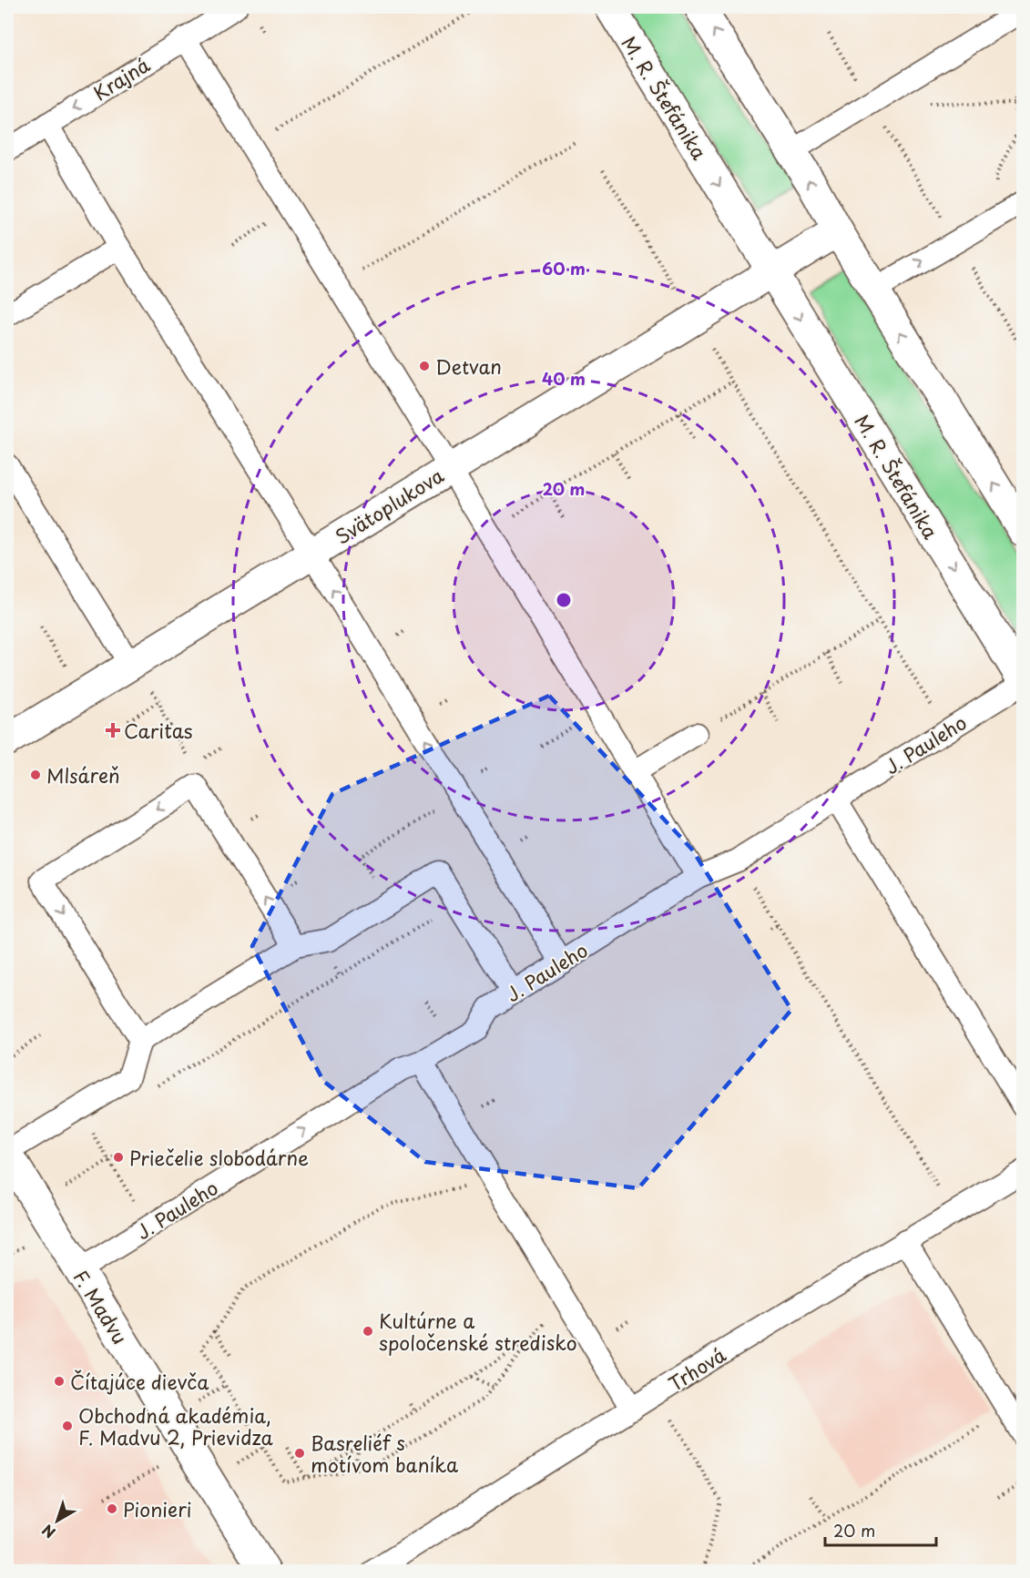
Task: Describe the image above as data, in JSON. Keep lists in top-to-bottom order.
{
  "streets": {
    "street": ["M. R. Štefánika", "Svätoplukova", "F. Madvu"],
    "lane": ["Krajná", "J. Pauleho", "Trhová"]
  },
  "crossings": [
    ["M. R. Štefánika", "Svätoplukova"],
    ["M. R. Štefánika", "J. Pauleho"],
    ["J. Pauleho", "F. Madvu"]
  ],
  "one_way": ["Krajná"],
  "places": {
    "other": [
      "Detvan",
      "Mlsáreň",
      "Priečelie slobodárne",
      "Kultúrne a spoločenské stredisko",
      "Čítajúce dievča",
      "Obchodná akadémia, F. Madvu 2, Prievidza",
      "Basreliéf s motívom baníka",
      "Pionieri"
    ],
    "health": ["Caritas"]
  },
  "scale_bar": "20 m",
  "north": "bottom left",
  "rings": ["60 m", "40 m", "20 m"]
}
